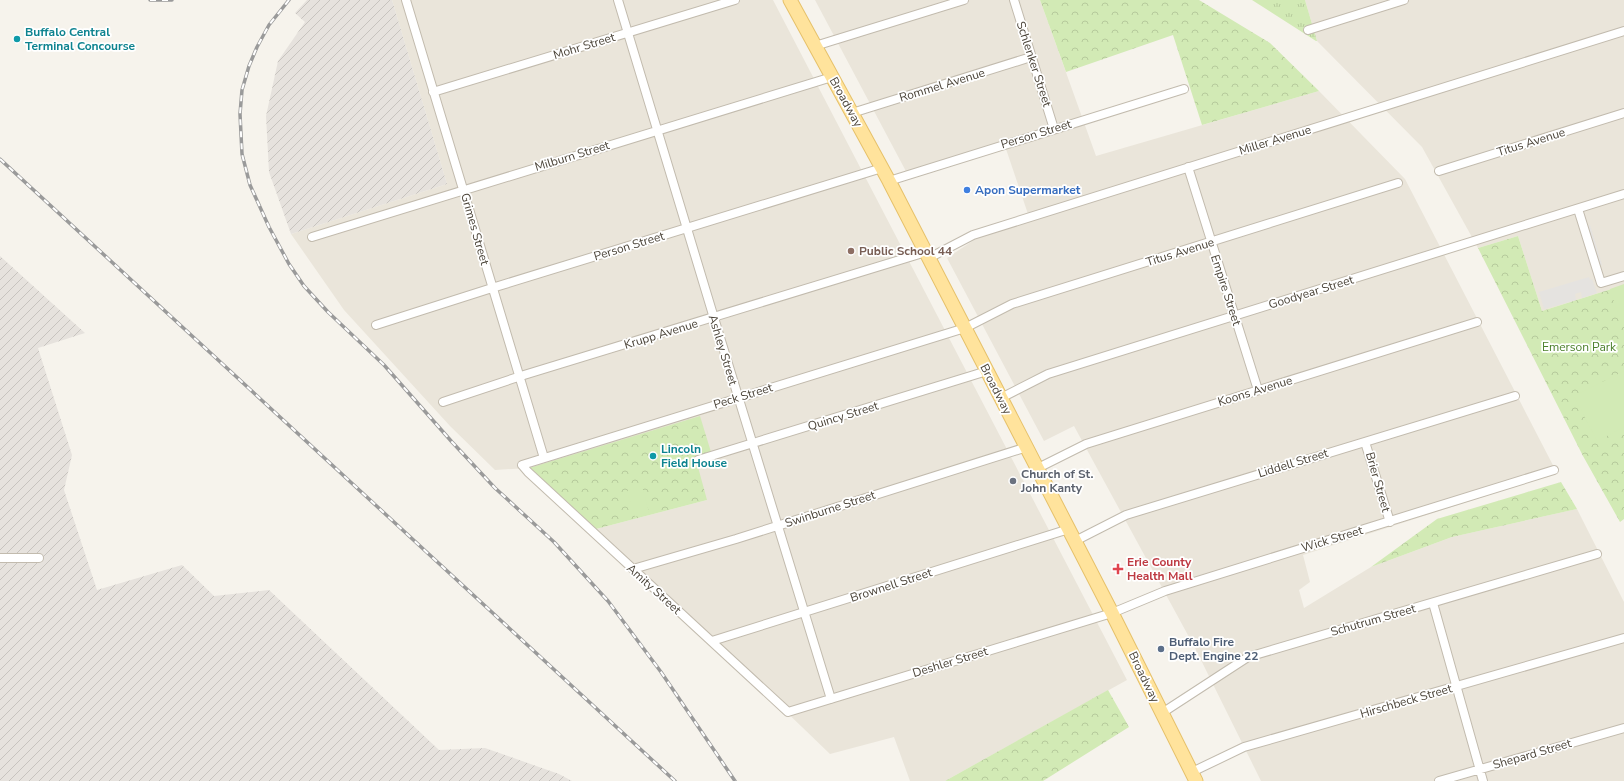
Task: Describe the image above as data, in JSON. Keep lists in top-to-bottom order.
{
  "streets": {
    "main road": ["Broadway"],
    "street": [
      "Mohr Street",
      "Schlenker Street",
      "Rommel Avenue",
      "Person Street",
      "Miller Avenue",
      "Titus Avenue",
      "Milburn Street",
      "Grimes Street",
      "Empire Street",
      "Goodyear Street",
      "Krupp Avenue",
      "Ashley Street",
      "Koons Avenue",
      "Peck Street",
      "Quincy Street",
      "Liddell Street",
      "Brier Street",
      "Swinburne Street",
      "Wick Street",
      "Brownell Street",
      "Amity Street",
      "Schutrum Street",
      "Deshler Street",
      "Hirschbeck Street",
      "Shepard Street"
    ]
  },
  "crossings": [
    ["Mohr Street", "Grimes Street"],
    ["Mohr Street", "Ashley Street"],
    ["Schlenker Street", "Rommel Avenue"],
    ["Schlenker Street", "Person Street"],
    ["Rommel Avenue", "Broadway"],
    ["Broadway", "Person Street"],
    ["Broadway", "Miller Avenue"],
    ["Broadway", "Titus Avenue"],
    ["Broadway", "Milburn Street"],
    ["Broadway", "Goodyear Street"],
    ["Broadway", "Krupp Avenue"],
    ["Broadway", "Koons Avenue"],
    ["Broadway", "Peck Street"],
    ["Broadway", "Quincy Street"],
    ["Broadway", "Liddell Street"],
    ["Broadway", "Swinburne Street"],
    ["Broadway", "Wick Street"],
    ["Broadway", "Brownell Street"],
    ["Broadway", "Schutrum Street"],
    ["Broadway", "Deshler Street"],
    ["Broadway", "Hirschbeck Street"],
    ["Person Street", "Grimes Street"],
    ["Person Street", "Ashley Street"],
    ["Miller Avenue", "Empire Street"],
    ["Miller Avenue", "Krupp Avenue"],
    ["Titus Avenue", "Empire Street"],
    ["Titus Avenue", "Peck Street"],
    ["Milburn Street", "Grimes Street"],
    ["Milburn Street", "Ashley Street"],
    ["Grimes Street", "Krupp Avenue"],
    ["Grimes Street", "Peck Street"],
    ["Empire Street", "Goodyear Street"],
    ["Empire Street", "Koons Avenue"],
    ["Krupp Avenue", "Ashley Street"],
    ["Ashley Street", "Peck Street"],
    ["Ashley Street", "Quincy Street"],
    ["Ashley Street", "Swinburne Street"],
    ["Ashley Street", "Brownell Street"],
    ["Ashley Street", "Deshler Street"],
    ["Peck Street", "Amity Street"],
    ["Liddell Street", "Brier Street"],
    ["Brier Street", "Wick Street"],
    ["Swinburne Street", "Amity Street"],
    ["Wick Street", "Deshler Street"],
    ["Brownell Street", "Amity Street"],
    ["Amity Street", "Deshler Street"]
  ],
  "parks": ["Emerson Park"],
  "places": {
    "other": [
      "Buffalo Central Terminal Concourse",
      "Apon Supermarket",
      "Public School 44",
      "Lincoln Field House",
      "Church of St. John Kanty",
      "Buffalo Fire Dept. Engine 22"
    ],
    "health": ["Erie County Health Mall"]
  }
}
